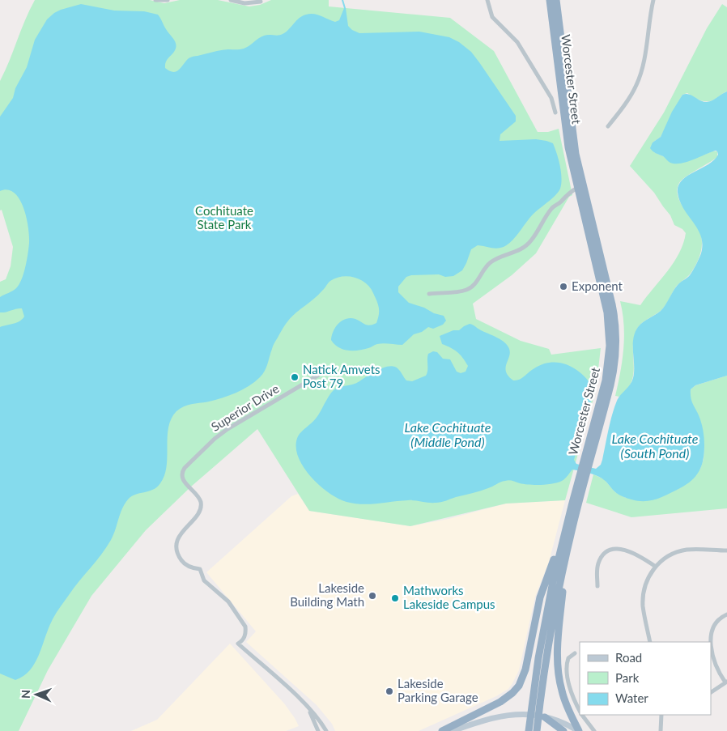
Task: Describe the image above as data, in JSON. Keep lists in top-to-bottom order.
{
  "streets": {
    "highway": ["Worcester Street"],
    "street": ["Superior Drive"]
  },
  "water": ["Lake Cochituate (Middle Pond)", "Lake Cochituate (South Pond)"],
  "parks": ["Cochituate State Park"],
  "places": [
    "Exponent",
    "Natick Amvets Post 79",
    "Lakeside Building Math",
    "Mathworks Lakeside Campus",
    "Lakeside Parking Garage"
  ],
  "legend": ["Road", "Park", "Water"],
  "north": "left"
}
